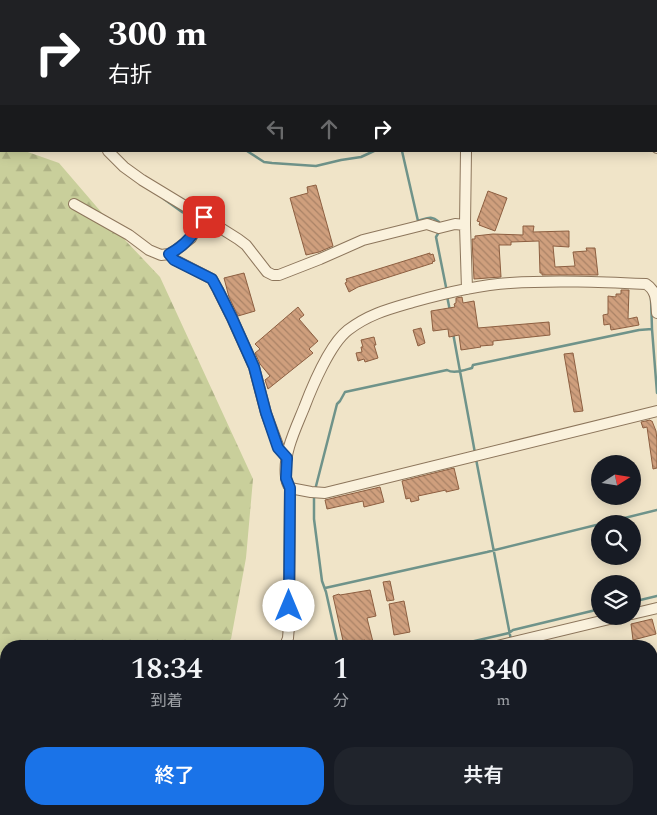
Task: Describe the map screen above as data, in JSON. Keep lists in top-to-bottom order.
{
  "north": "right",
  "page": {
    "turn": ["300 m", "右折"],
    "eta": [
      "18:34",
      "到着",
      "1",
      "分",
      "340",
      "m"
    ],
    "buttons": ["終了", "共有"]
  }
}
